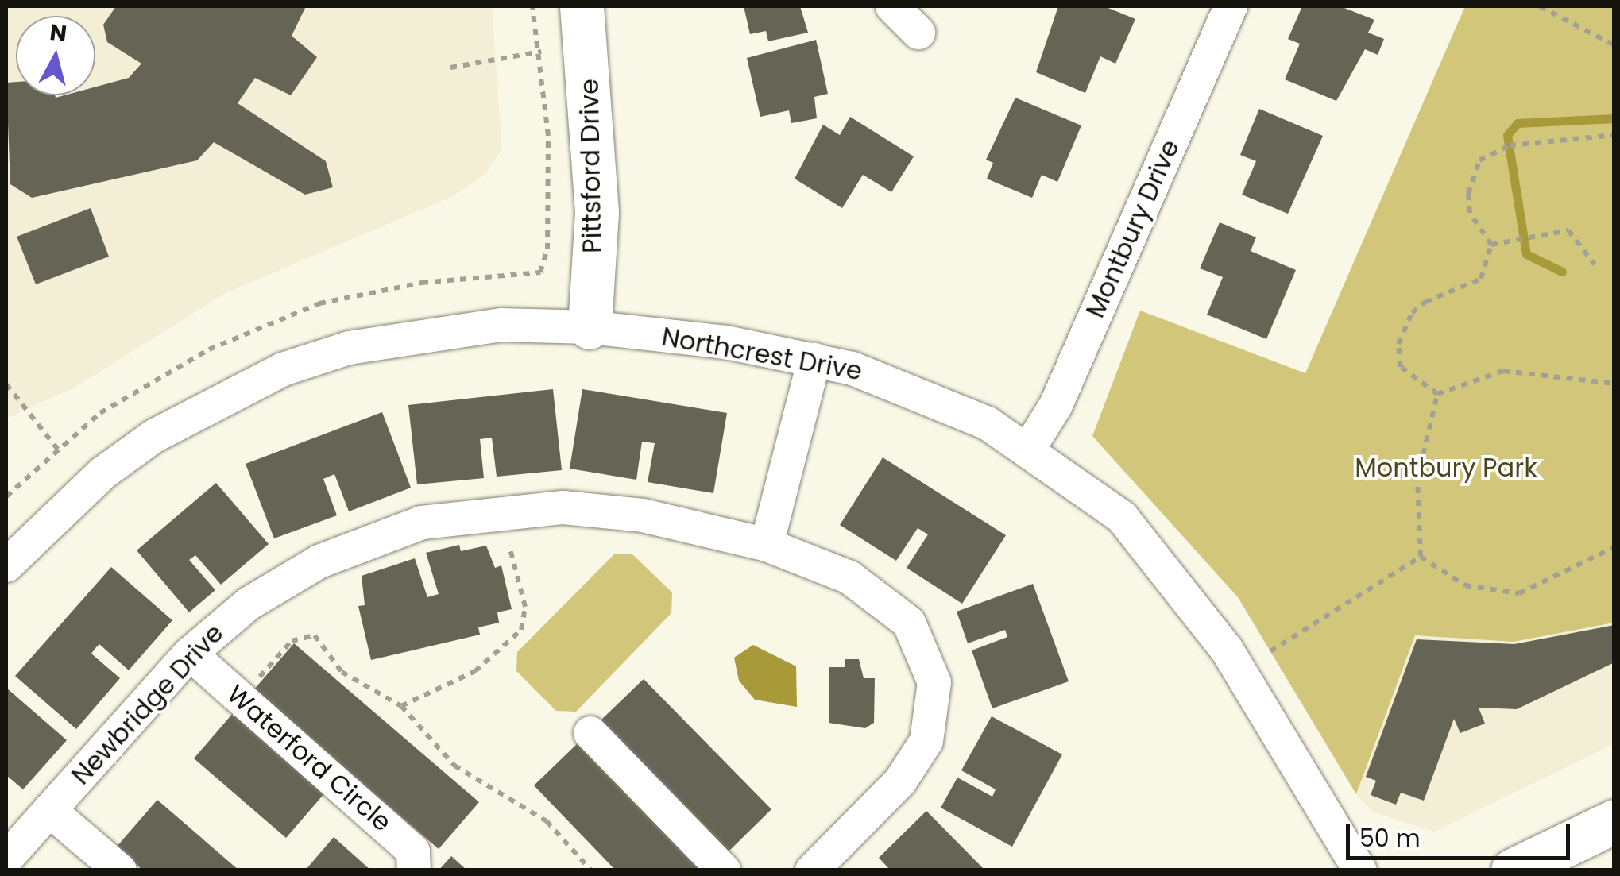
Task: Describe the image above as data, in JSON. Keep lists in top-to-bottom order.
{
  "streets": {
    "street": [
      "Pittsford Drive",
      "Montbury Drive",
      "Northcrest Drive",
      "Newbridge Drive",
      "Waterford Circle"
    ]
  },
  "crossings": [
    ["Pittsford Drive", "Northcrest Drive"],
    ["Montbury Drive", "Northcrest Drive"],
    ["Newbridge Drive", "Waterford Circle"]
  ],
  "parks": ["Montbury Park"],
  "scale_bar": "50 m",
  "north": "top"
}
